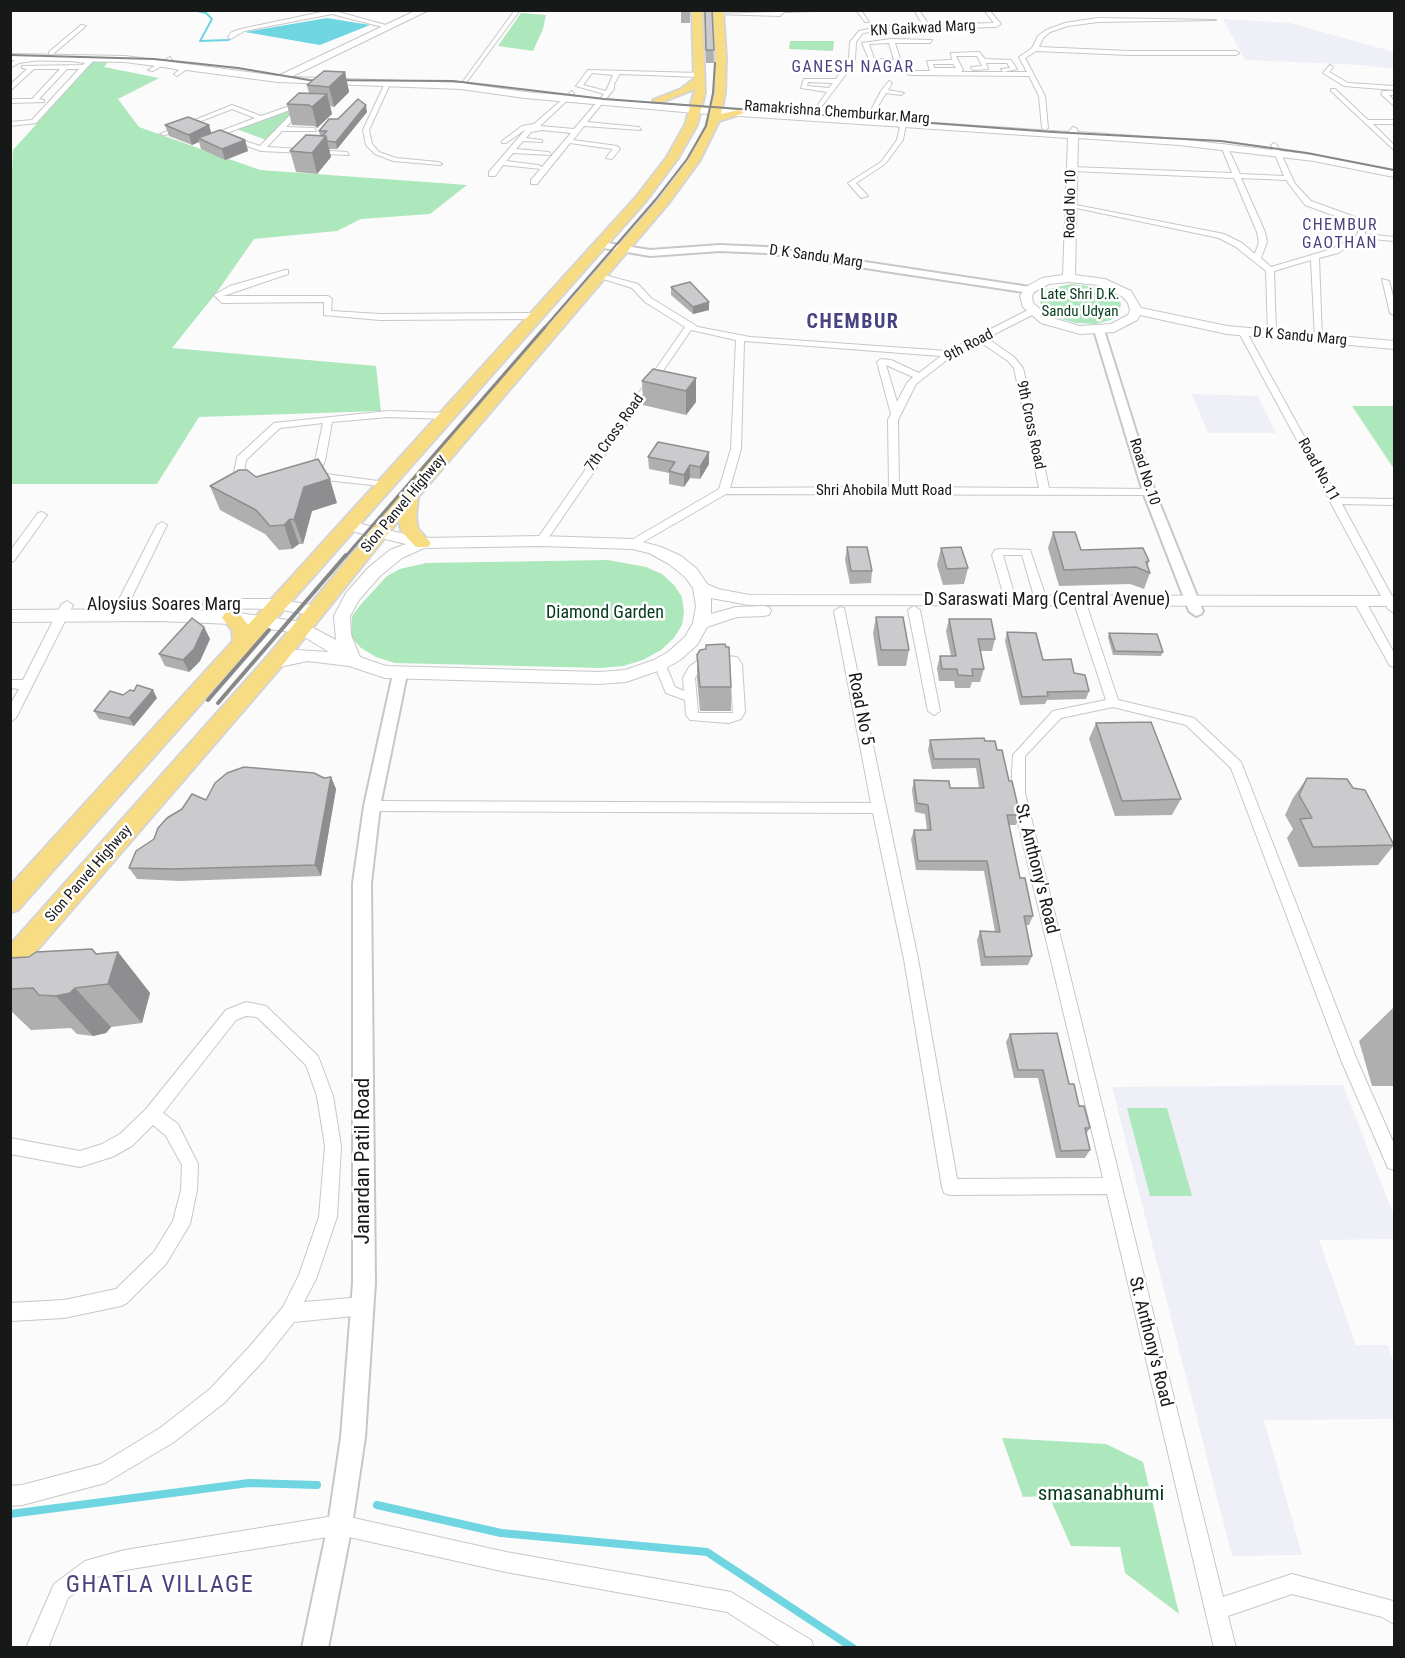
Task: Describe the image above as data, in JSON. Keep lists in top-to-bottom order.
{
  "streets": {
    "highway": ["Sion Panvel Highway"],
    "main road": [
      "Ramakrishna Chemburkar Marg",
      "Road No 10",
      "D K Sandu Marg",
      "D Saraswati Marg (Central Avenue)",
      "Aloysius Soares Marg"
    ],
    "street": [
      "KN Gaikwad Marg",
      "9th Road",
      "9th Cross Road",
      "7th Cross Road",
      "Road No.11",
      "Road No.10",
      "Shri Ahobila Mutt Road",
      "Road No 5",
      "St. Anthony's Road",
      "Janardan Patil Road"
    ]
  },
  "crossings": [
    ["KN Gaikwad Marg", "Ramakrishna Chemburkar Marg"],
    ["Ramakrishna Chemburkar Marg", "Road No 10"],
    ["Ramakrishna Chemburkar Marg", "Sion Panvel Highway"],
    ["D K Sandu Marg", "Road No.11"],
    ["D K Sandu Marg", "Sion Panvel Highway"],
    ["9th Road", "9th Cross Road"],
    ["9th Road", "Shri Ahobila Mutt Road"],
    ["9th Cross Road", "Shri Ahobila Mutt Road"],
    ["Road No.11", "D Saraswati Marg (Central Avenue)"],
    ["Road No.10", "Shri Ahobila Mutt Road"],
    ["Road No.10", "D Saraswati Marg (Central Avenue)"],
    ["Sion Panvel Highway", "Aloysius Soares Marg"],
    ["D Saraswati Marg (Central Avenue)", "Road No 5"],
    ["Road No 5", "St. Anthony's Road"]
  ],
  "districts": [
    "GANESH NAGAR",
    "CHEMBUR GAOTHAN",
    "CHEMBUR",
    "GHATLA VILLAGE"
  ],
  "parks": ["Late Shri D.K. Sandu Udyan", "Diamond Garden", "smasanabhumi"]
}
